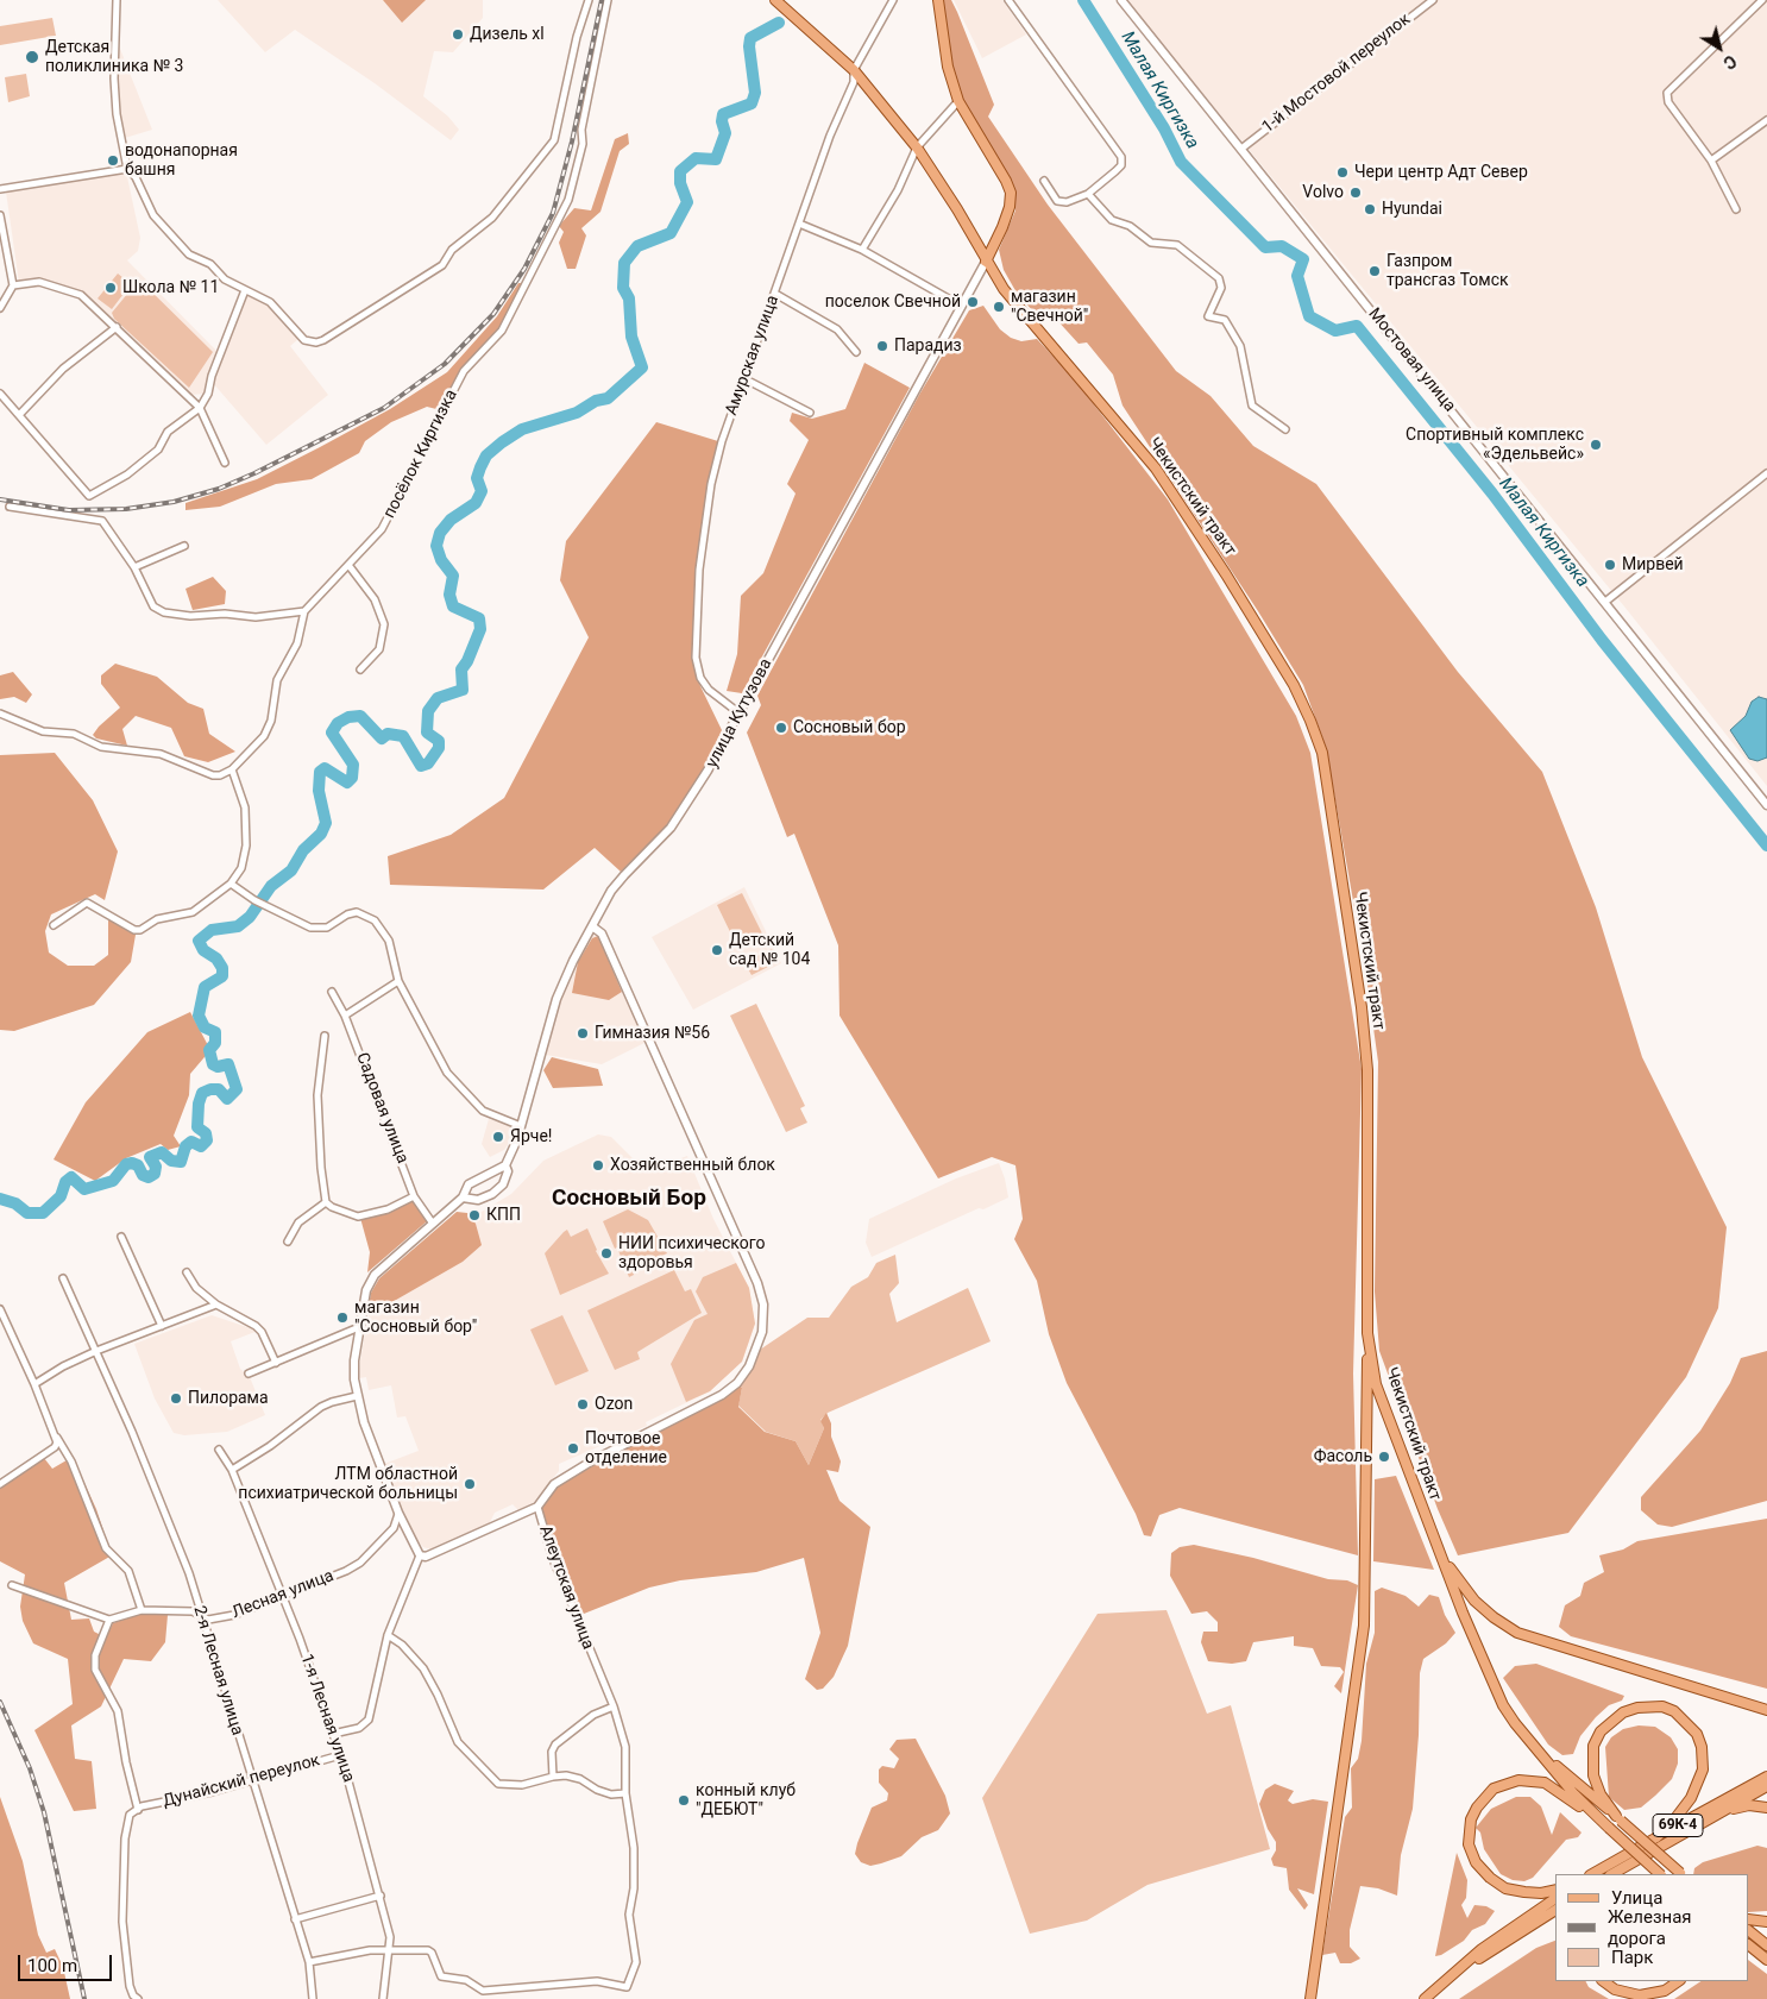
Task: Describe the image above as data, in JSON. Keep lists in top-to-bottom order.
{
  "streets": {
    "main road": ["Чекистский тракт", "69К-4"],
    "street": [
      "1-й Мостовой переулок",
      "Амурская улица",
      "Мостовая улица",
      "посёлок Киргизка",
      "улица Кутузова",
      "Садовая улица",
      "Алеутская улица",
      "Лесная улица",
      "2-я Лесная улица",
      "1-я Лесная улица",
      "Дунайский переулок"
    ]
  },
  "crossings": [
    ["1-й Мостовой переулок", "Мостовая улица"],
    ["Амурская улица", "Чекистский тракт"],
    ["Амурская улица", "улица Кутузова"],
    ["Чекистский тракт", "улица Кутузова"],
    ["Алеутская улица", "1-я Лесная улица"],
    ["Алеутская улица", "Дунайский переулок"],
    ["Лесная улица", "2-я Лесная улица"],
    ["Лесная улица", "1-я Лесная улица"],
    ["2-я Лесная улица", "Дунайский переулок"],
    ["1-я Лесная улица", "Дунайский переулок"]
  ],
  "districts": ["Сосновый Бор"],
  "water": ["Малая Киргизка"],
  "places": [
    "Дизель xl",
    "Детская поликлиника № 3",
    "водонапорная башня",
    "Чери центр Адт Север",
    "Volvo",
    "Hyundai",
    "Газпром трансгаз Томск",
    "Школа № 11",
    "поселок Свечной",
    "магазин \"Свечной\"",
    "Парадиз",
    "Спортивный комплекс «Эдельвейс»",
    "Мирвей",
    "Сосновый бор",
    "Детский сад № 104",
    "Гимназия №56",
    "Ярче!",
    "Хозяйственный блок",
    "КПП",
    "НИИ психического здоровья",
    "магазин \"Сосновый бор\"",
    "Пилорама",
    "Ozon",
    "Почтовое отделение",
    "Фасоль",
    "ЛТМ областной психиатрической больницы",
    "конный клуб \"ДЕБЮТ\""
  ],
  "legend": ["Улица", "Железная дорога", "Парк"],
  "scale_bar": "100 m",
  "north": "bottom right"
}
